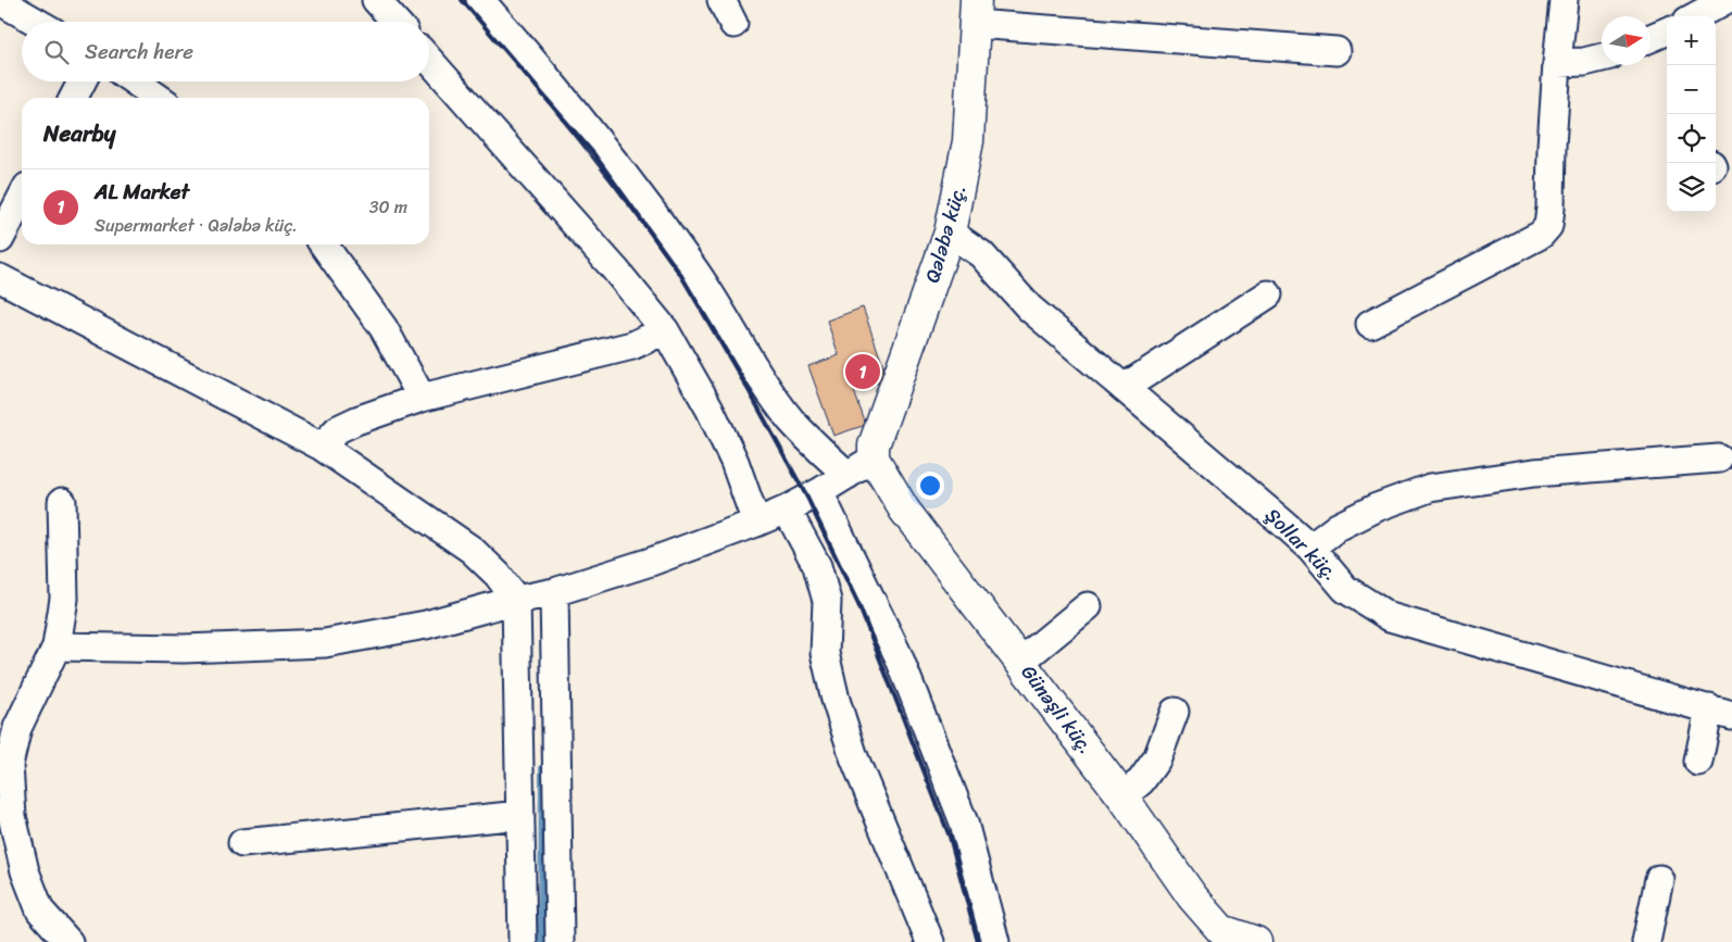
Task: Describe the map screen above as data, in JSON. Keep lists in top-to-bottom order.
{
  "streets": {
    "street": ["Qələbə küç.", "Şollar küç.", "Günəşli küç."]
  },
  "crossings": [
    ["Qələbə küç.", "Şollar küç."],
    ["Qələbə küç.", "Günəşli küç."]
  ],
  "north": "right",
  "page": {
    "map_buttons": ["+", "−"],
    "search": "Search here",
    "heading": "Nearby",
    "list": [
      {
        "mark": "1",
        "name": "AL Market",
        "note": "Supermarket · Qələbə küç.",
        "value": "30 m"
      }
    ],
    "pins": "1"
  }
}
